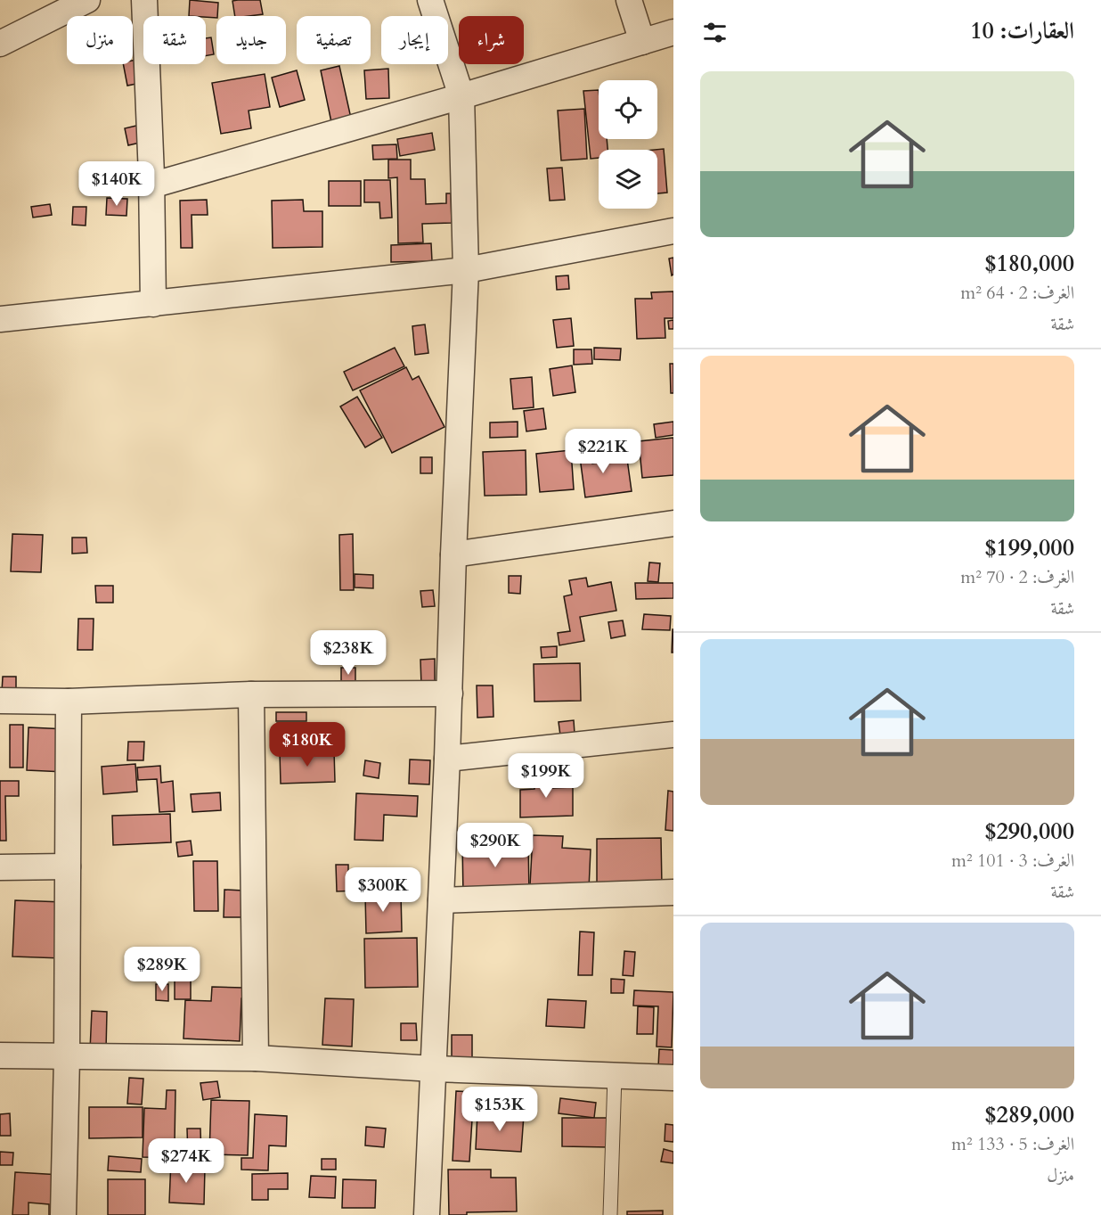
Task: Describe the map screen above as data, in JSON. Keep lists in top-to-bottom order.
{
  "page": {
    "heading": "العقارات: 10",
    "chip": [
      "شراء",
      "إيجار",
      "تصفية",
      "جديد",
      "شقة",
      "منزل"
    ],
    "list": [
      {
        "name": "$180,000",
        "note": "الغرف: 2 · 64 m² · شقة"
      },
      {
        "name": "$199,000",
        "note": "الغرف: 2 · 70 m² · شقة"
      },
      {
        "name": "$290,000",
        "note": "الغرف: 3 · 101 m² · شقة"
      },
      {
        "name": "$289,000",
        "note": "الغرف: 5 · 133 m² · منزل"
      }
    ],
    "price": [
      "$140K",
      "$221K",
      "$238K",
      "$180K",
      "$199K",
      "$290K",
      "$300K",
      "$289K",
      "$153K",
      "$274K"
    ]
  }
}
